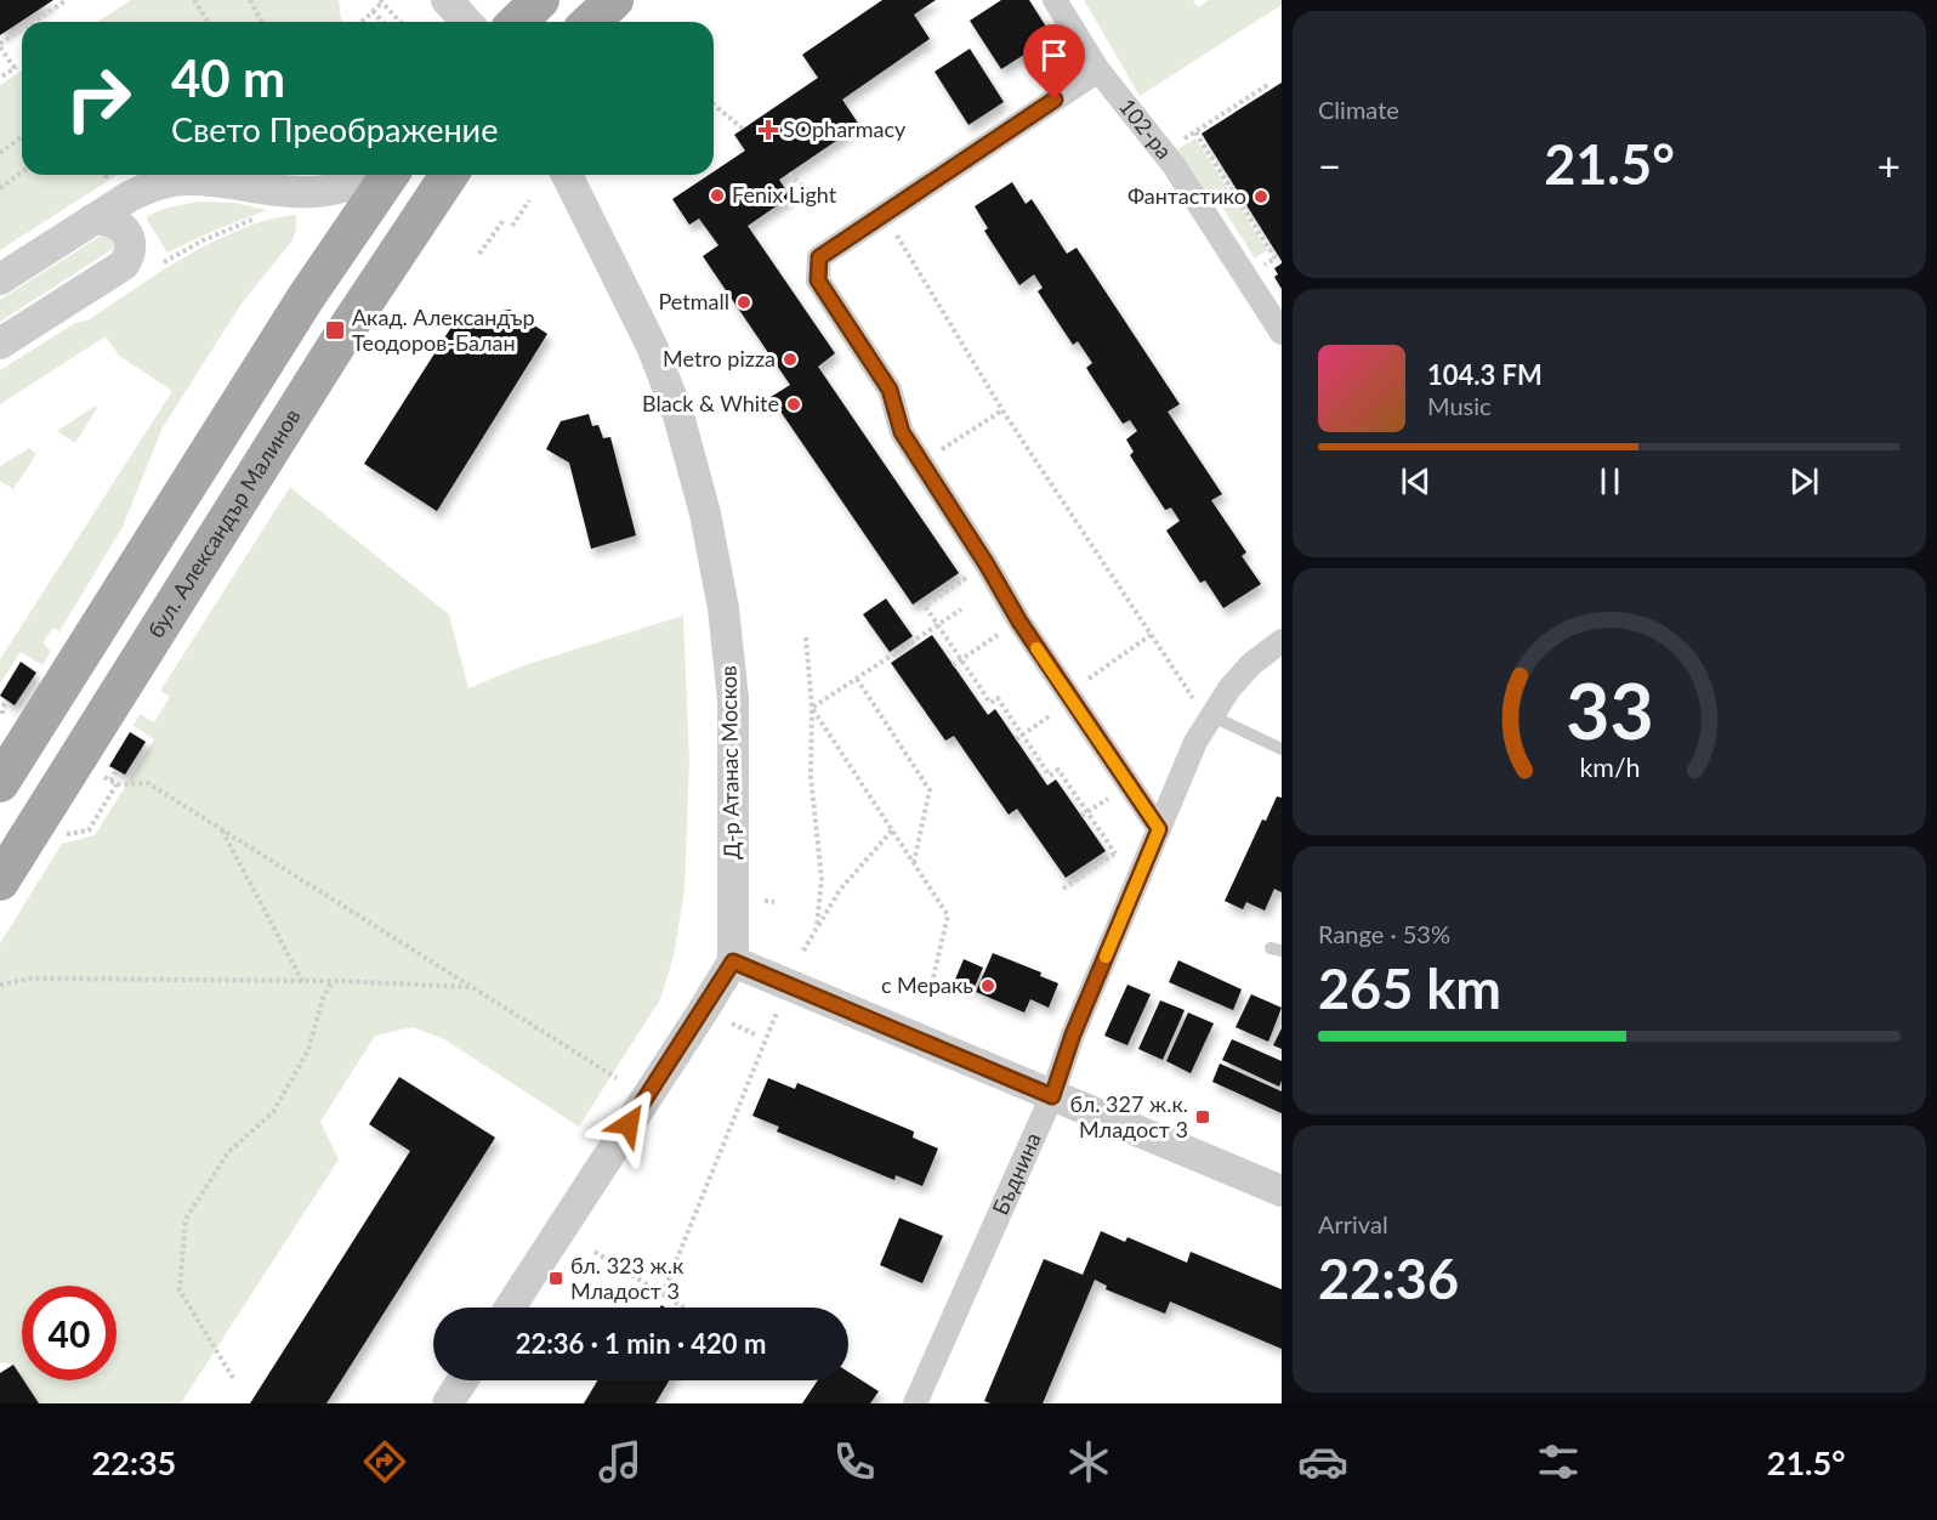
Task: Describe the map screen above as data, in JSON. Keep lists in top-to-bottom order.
{
  "streets": {
    "main road": ["бул. Александър Малинов"],
    "street": ["102-ра", "Д-р Атанас Москов", "Бъднина"]
  },
  "places": {
    "health": ["SOpharmacy"],
    "other": [
      "Fenix Light",
      "Фантастико",
      "Petmall",
      "Metro pizza",
      "Black & White",
      "с Меракь"
    ],
    "transit": ["Акад. Александър Теодоров-Балан", "бл. 327 ж.к. Младост 3", "бл. 323 ж.к Младост 3"]
  },
  "page": {
    "tile": [
      "Climate",
      ["Range · 53%", "265 km"],
      ["Arrival", "22:36"]
    ],
    "turn": ["40 m", "Свето Преображение"],
    "heat": ["−", "21.5°", "+"],
    "song": ["104.3 FM", "Music"],
    "limit": "40",
    "trip": "22:36 · 1 min · 420 m",
    "tabs": ["22:35", "21.5°"],
    "gauge": ["33", "km/h"]
  }
}
